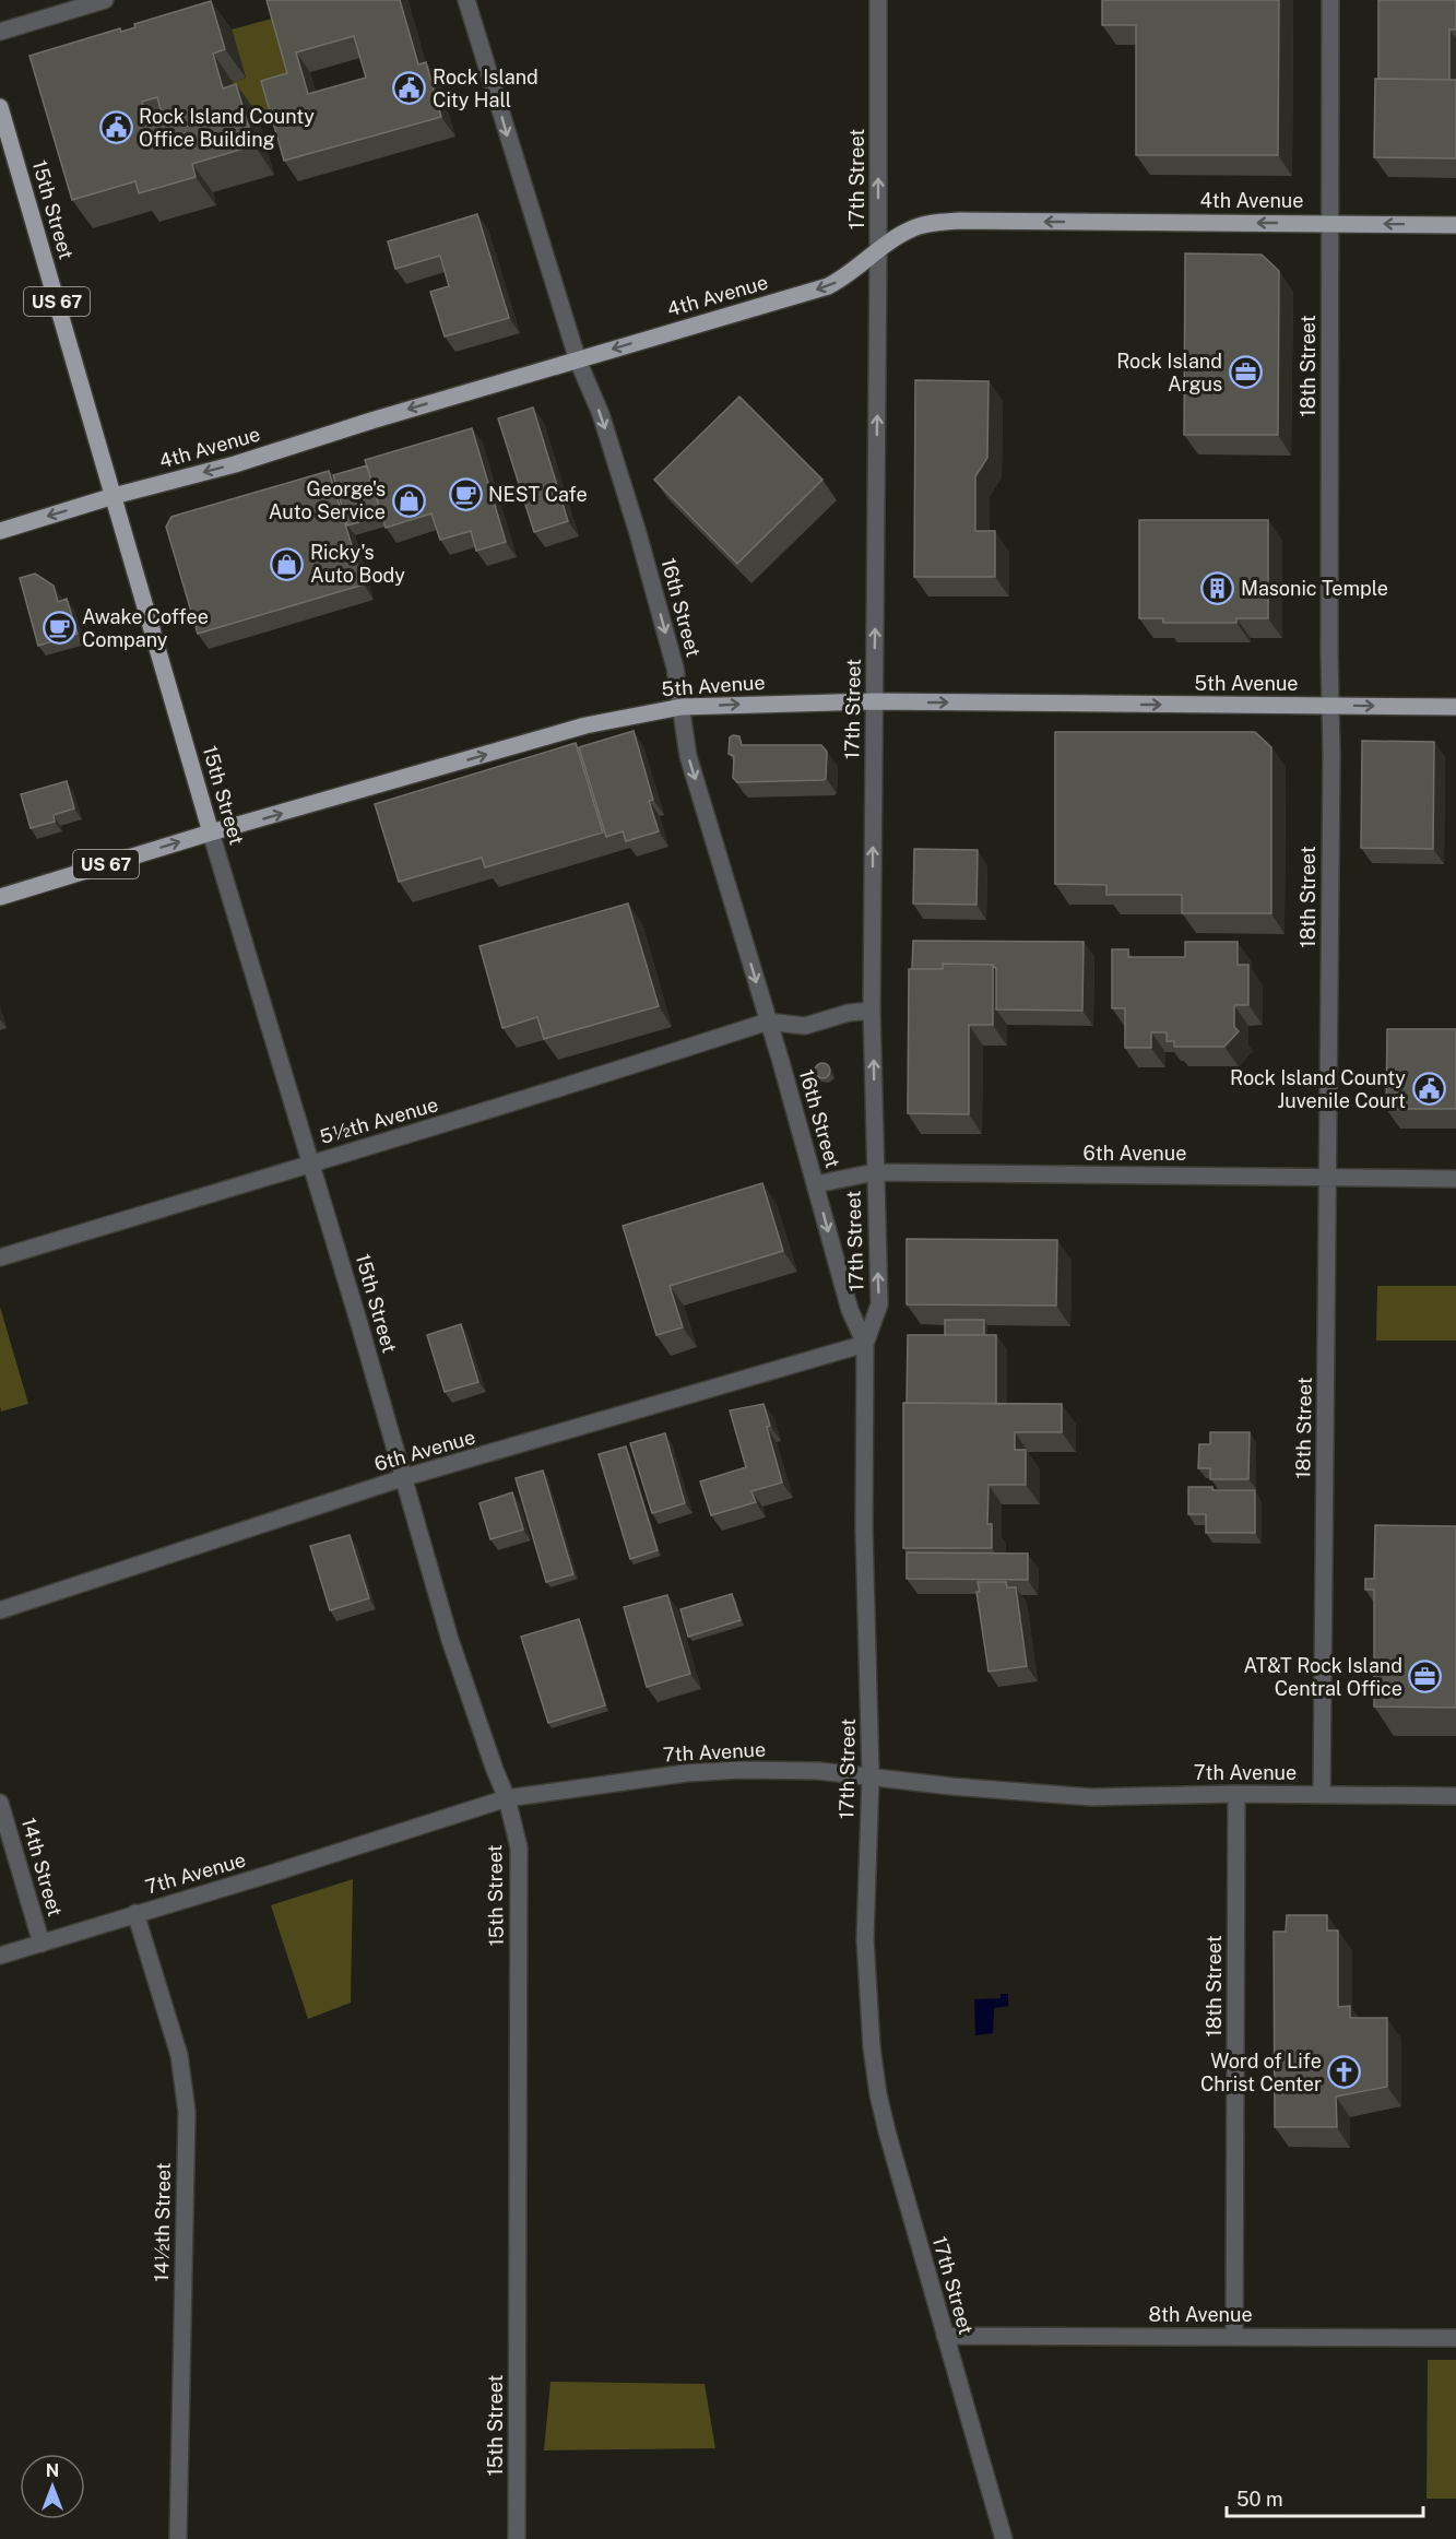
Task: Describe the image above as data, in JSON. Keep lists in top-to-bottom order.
{
  "streets": {
    "main road": [
      "4th Avenue",
      "15th Street",
      "US 67",
      "5th Avenue"
    ],
    "street": [
      "17th Street",
      "18th Street",
      "16th Street",
      "5½th Avenue",
      "6th Avenue",
      "7th Avenue",
      "14th Street",
      "14½th Street",
      "8th Avenue"
    ]
  },
  "crossings": [
    ["17th Street", "4th Avenue"],
    ["17th Street", "16th Street"],
    ["17th Street", "5th Avenue"],
    ["17th Street", "6th Avenue"],
    ["17th Street", "7th Avenue"],
    ["17th Street", "8th Avenue"],
    ["4th Avenue", "15th Street"],
    ["4th Avenue", "18th Street"],
    ["4th Avenue", "16th Street"],
    ["15th Street", "5th Avenue"],
    ["15th Street", "5½th Avenue"],
    ["15th Street", "6th Avenue"],
    ["15th Street", "7th Avenue"],
    ["18th Street", "5th Avenue"],
    ["18th Street", "6th Avenue"],
    ["18th Street", "7th Avenue"],
    ["18th Street", "8th Avenue"],
    ["16th Street", "5th Avenue"],
    ["16th Street", "5½th Avenue"],
    ["16th Street", "6th Avenue"],
    ["7th Avenue", "14th Street"],
    ["7th Avenue", "14½th Street"]
  ],
  "one_way": [
    "17th Street",
    "4th Avenue",
    "16th Street",
    "5th Avenue"
  ],
  "places": {
    "public building": ["Rock Island City Hall", "Rock Island County Office Building", "Rock Island County Juvenile Court"],
    "office": ["Rock Island Argus", "AT&T Rock Island Central Office"],
    "cafe": ["NEST Cafe", "Awake Coffee Company"],
    "shop": ["George's Auto Service", "Ricky's Auto Body"],
    "building": ["Masonic Temple"],
    "church": ["Word of Life Christ Center"]
  },
  "scale_bar": "50 m",
  "north": "top"
}
